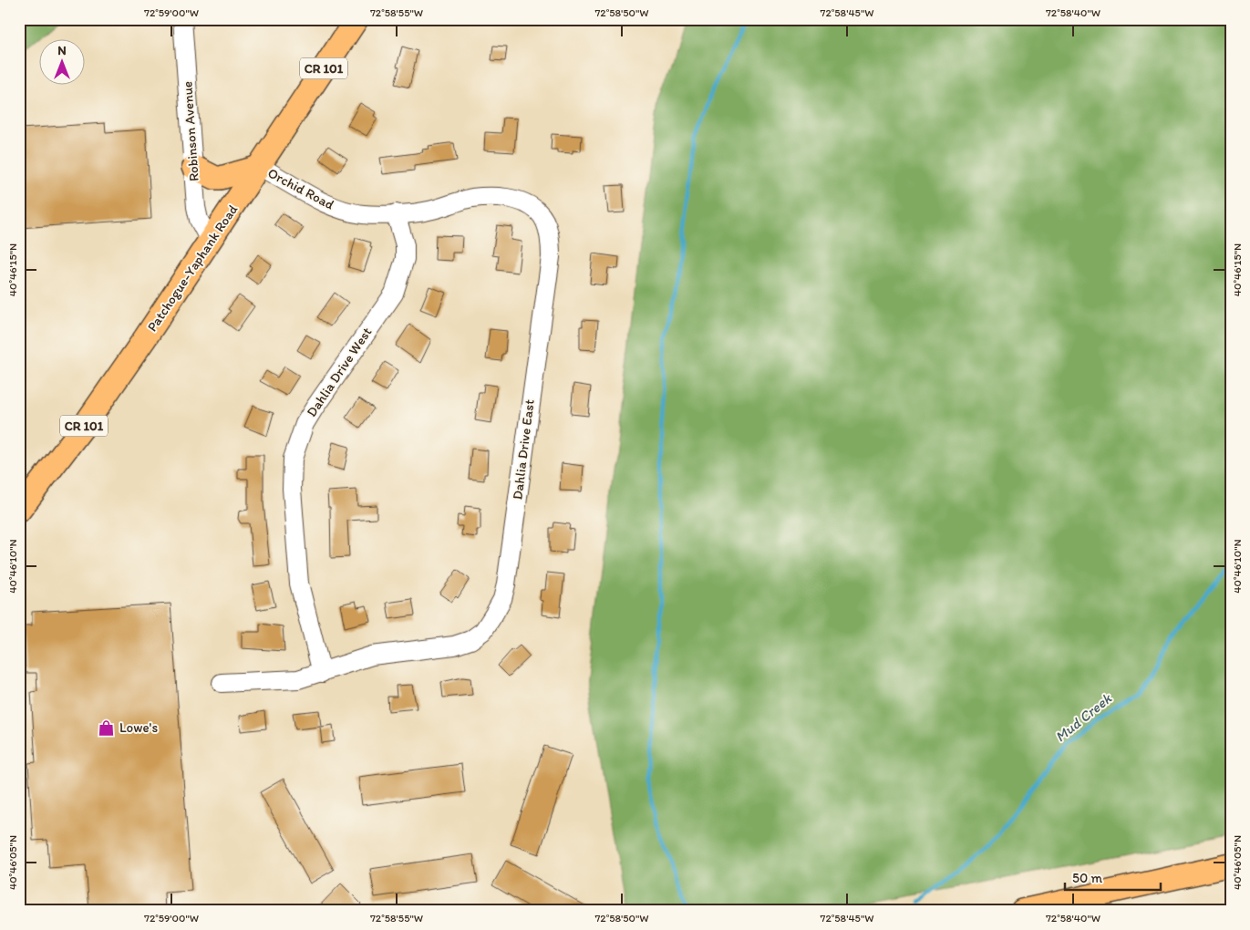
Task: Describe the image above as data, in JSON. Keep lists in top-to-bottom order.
{
  "streets": {
    "main road": ["CR 101", "Patchogue-Yaphank Road"],
    "street": [
      "Robinson Avenue",
      "Orchid Road",
      "Dahlia Drive West",
      "Dahlia Drive East"
    ]
  },
  "crossings": [
    ["Robinson Avenue", "Patchogue-Yaphank Road"],
    ["Orchid Road", "Patchogue-Yaphank Road"],
    ["Orchid Road", "Dahlia Drive West"],
    ["Orchid Road", "Dahlia Drive East"],
    ["Dahlia Drive West", "Dahlia Drive East"]
  ],
  "water": ["Mud Creek"],
  "places": {
    "shop": ["Lowe's"]
  },
  "scale_bar": "50 m",
  "north": "top",
  "coordinates": [
    "72°59'00\"W",
    "72°58'55\"W",
    "72°58'50\"W",
    "72°58'45\"W",
    "72°58'40\"W",
    "40°46'15\"N",
    "40°46'10\"N",
    "40°46'05\"N"
  ]
}
